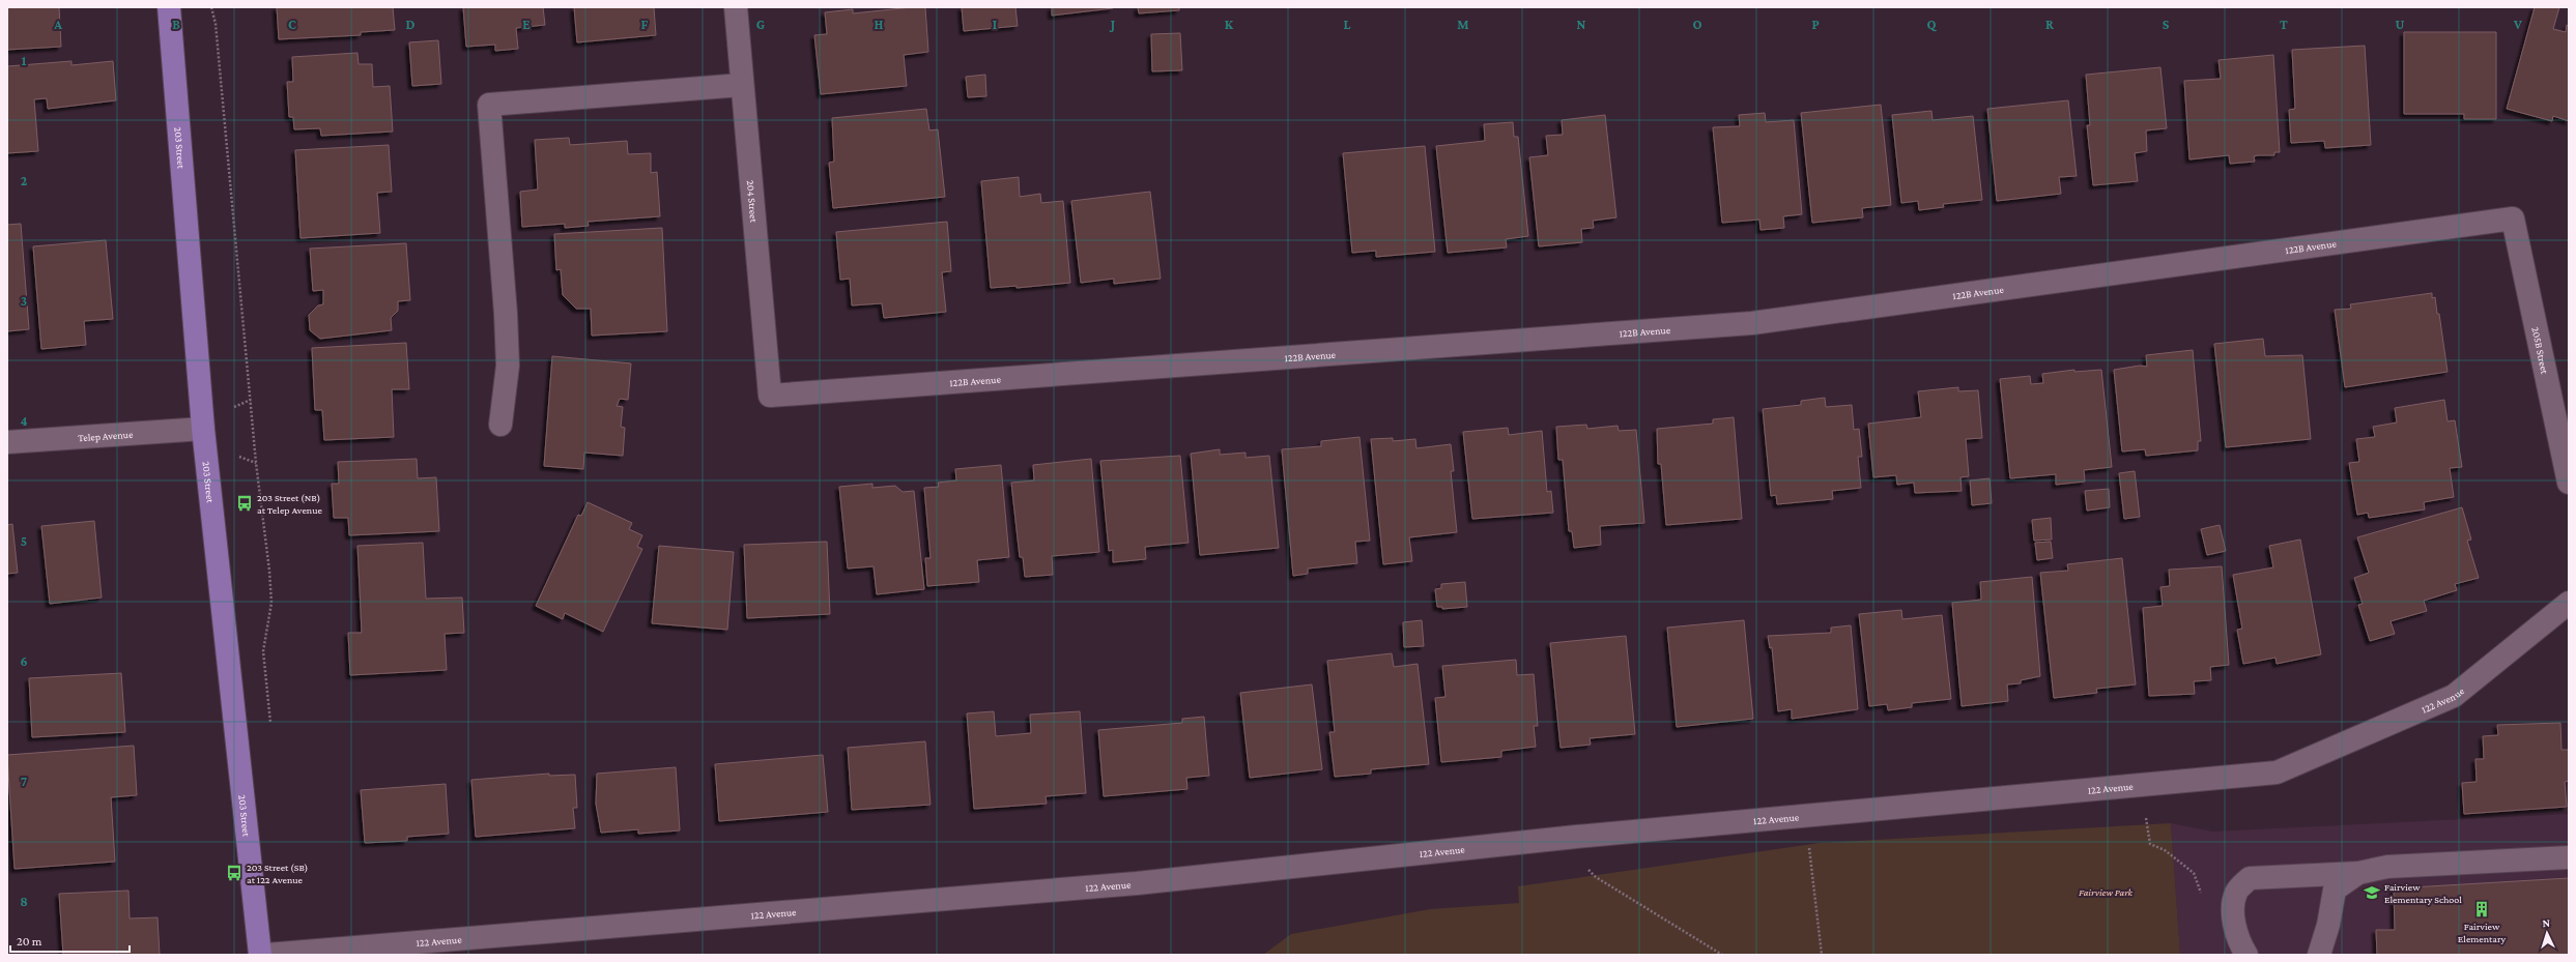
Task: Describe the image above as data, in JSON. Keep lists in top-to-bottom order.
{
  "streets": {
    "main road": ["203 Street"],
    "street": [
      "204 Street",
      "122B Avenue",
      "205B Street",
      "Telep Avenue",
      "122 Avenue"
    ]
  },
  "crossings": [
    ["203 Street", "Telep Avenue"],
    ["204 Street", "122B Avenue"],
    ["122B Avenue", "205B Street"]
  ],
  "parks": ["Fairview Park"],
  "places": {
    "bus stop": ["203 Street (NB) at Telep Avenue", "203 Street (SB) at 122 Avenue"],
    "school or university": ["Fairview Elementary School"],
    "building": ["Fairview Elementary"]
  },
  "scale_bar": "20 m",
  "north": "top",
  "grid": {
    "columns": [
      "A",
      "B",
      "C",
      "D",
      "E",
      "F",
      "G",
      "H",
      "I",
      "J",
      "K",
      "L",
      "M",
      "N",
      "O",
      "P",
      "Q",
      "R",
      "S",
      "T",
      "U",
      "V"
    ],
    "rows": [
      "1",
      "2",
      "3",
      "4",
      "5",
      "6",
      "7",
      "8"
    ]
  }
}
